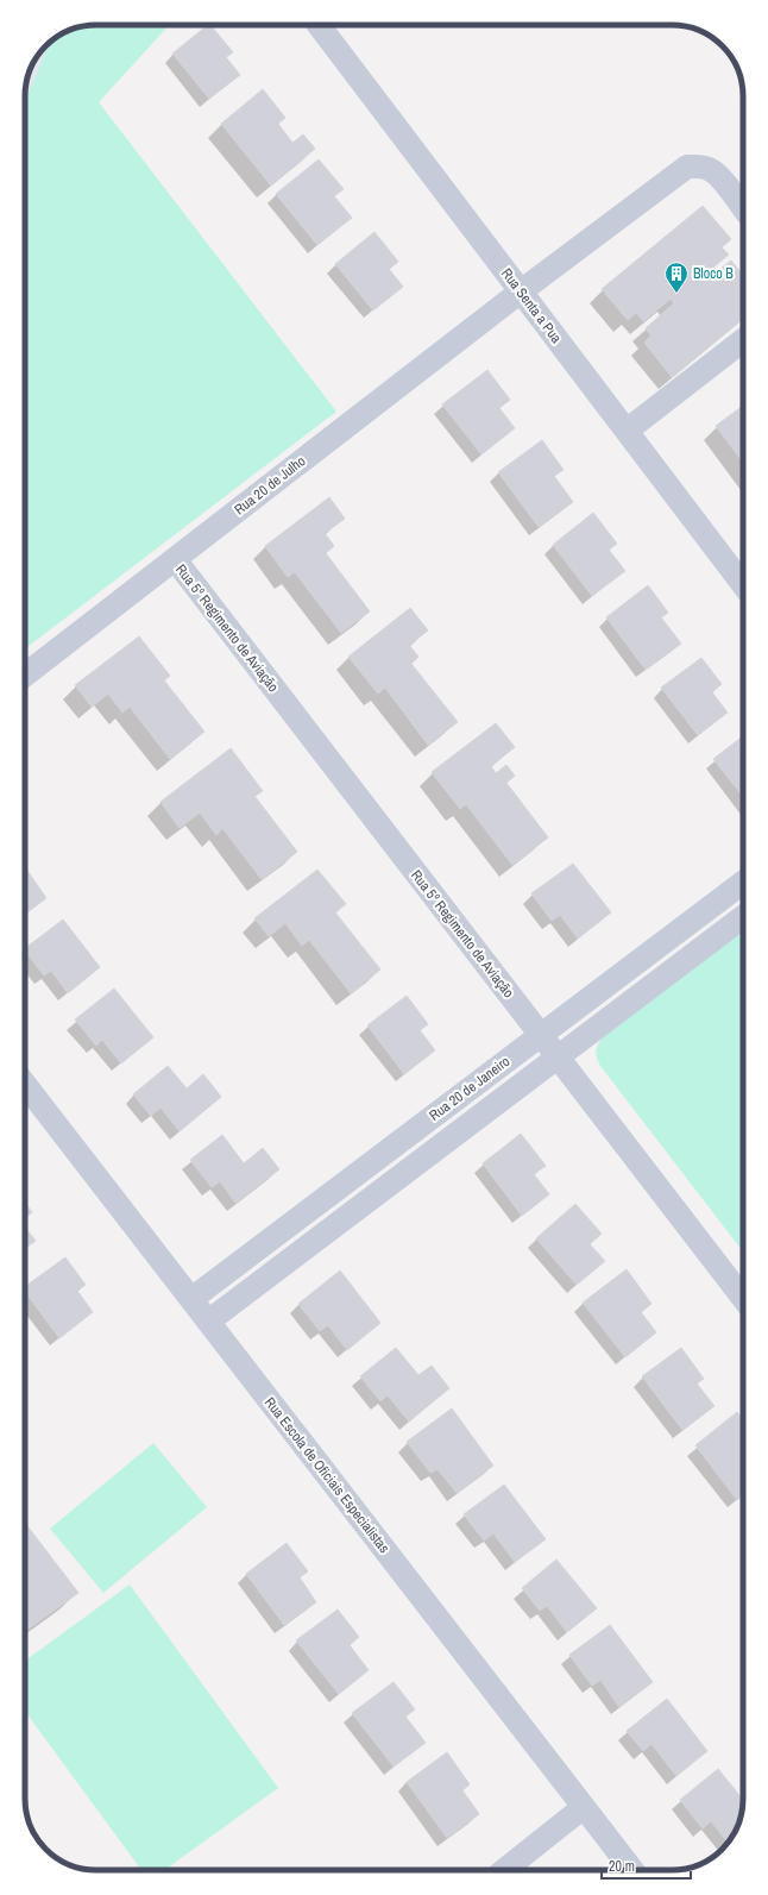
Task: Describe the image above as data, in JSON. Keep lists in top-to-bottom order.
{
  "streets": {
    "street": [
      "Rua Senta a Pua",
      "Rua 20 de Julho",
      "Rua 5º Regimento de Aviação",
      "Rua 20 de Janeiro",
      "Rua Escola de Oficiais Especialistas"
    ]
  },
  "crossings": [
    ["Rua Senta a Pua", "Rua 20 de Julho"],
    ["Rua 20 de Julho", "Rua 5º Regimento de Aviação"],
    ["Rua 5º Regimento de Aviação", "Rua 20 de Janeiro"],
    ["Rua 20 de Janeiro", "Rua Escola de Oficiais Especialistas"]
  ],
  "places": {
    "building": ["Bloco B"]
  },
  "scale_bar": "20 m"
}
